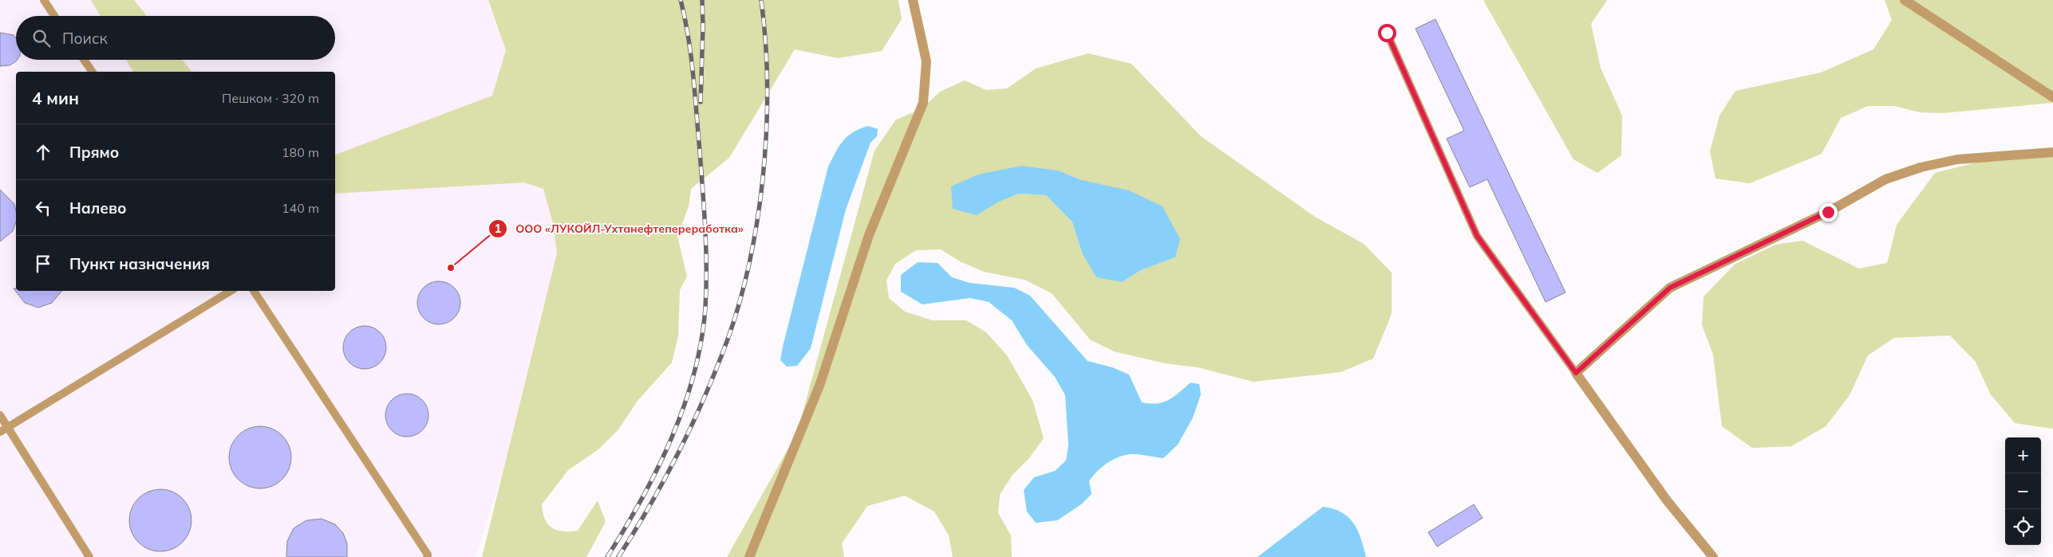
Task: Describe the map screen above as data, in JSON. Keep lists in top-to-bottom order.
{
  "places": ["ООО «ЛУКОЙЛ-Ухтанефтепереработка»"],
  "page": {
    "search": "Поиск",
    "heading": ["4 мин", "Пешком · 320 m"],
    "list": [
      ["Прямо", "180 m"],
      ["Налево", "140 m"],
      "Пункт назначения"
    ],
    "map_buttons": ["+", "−"]
  }
}
